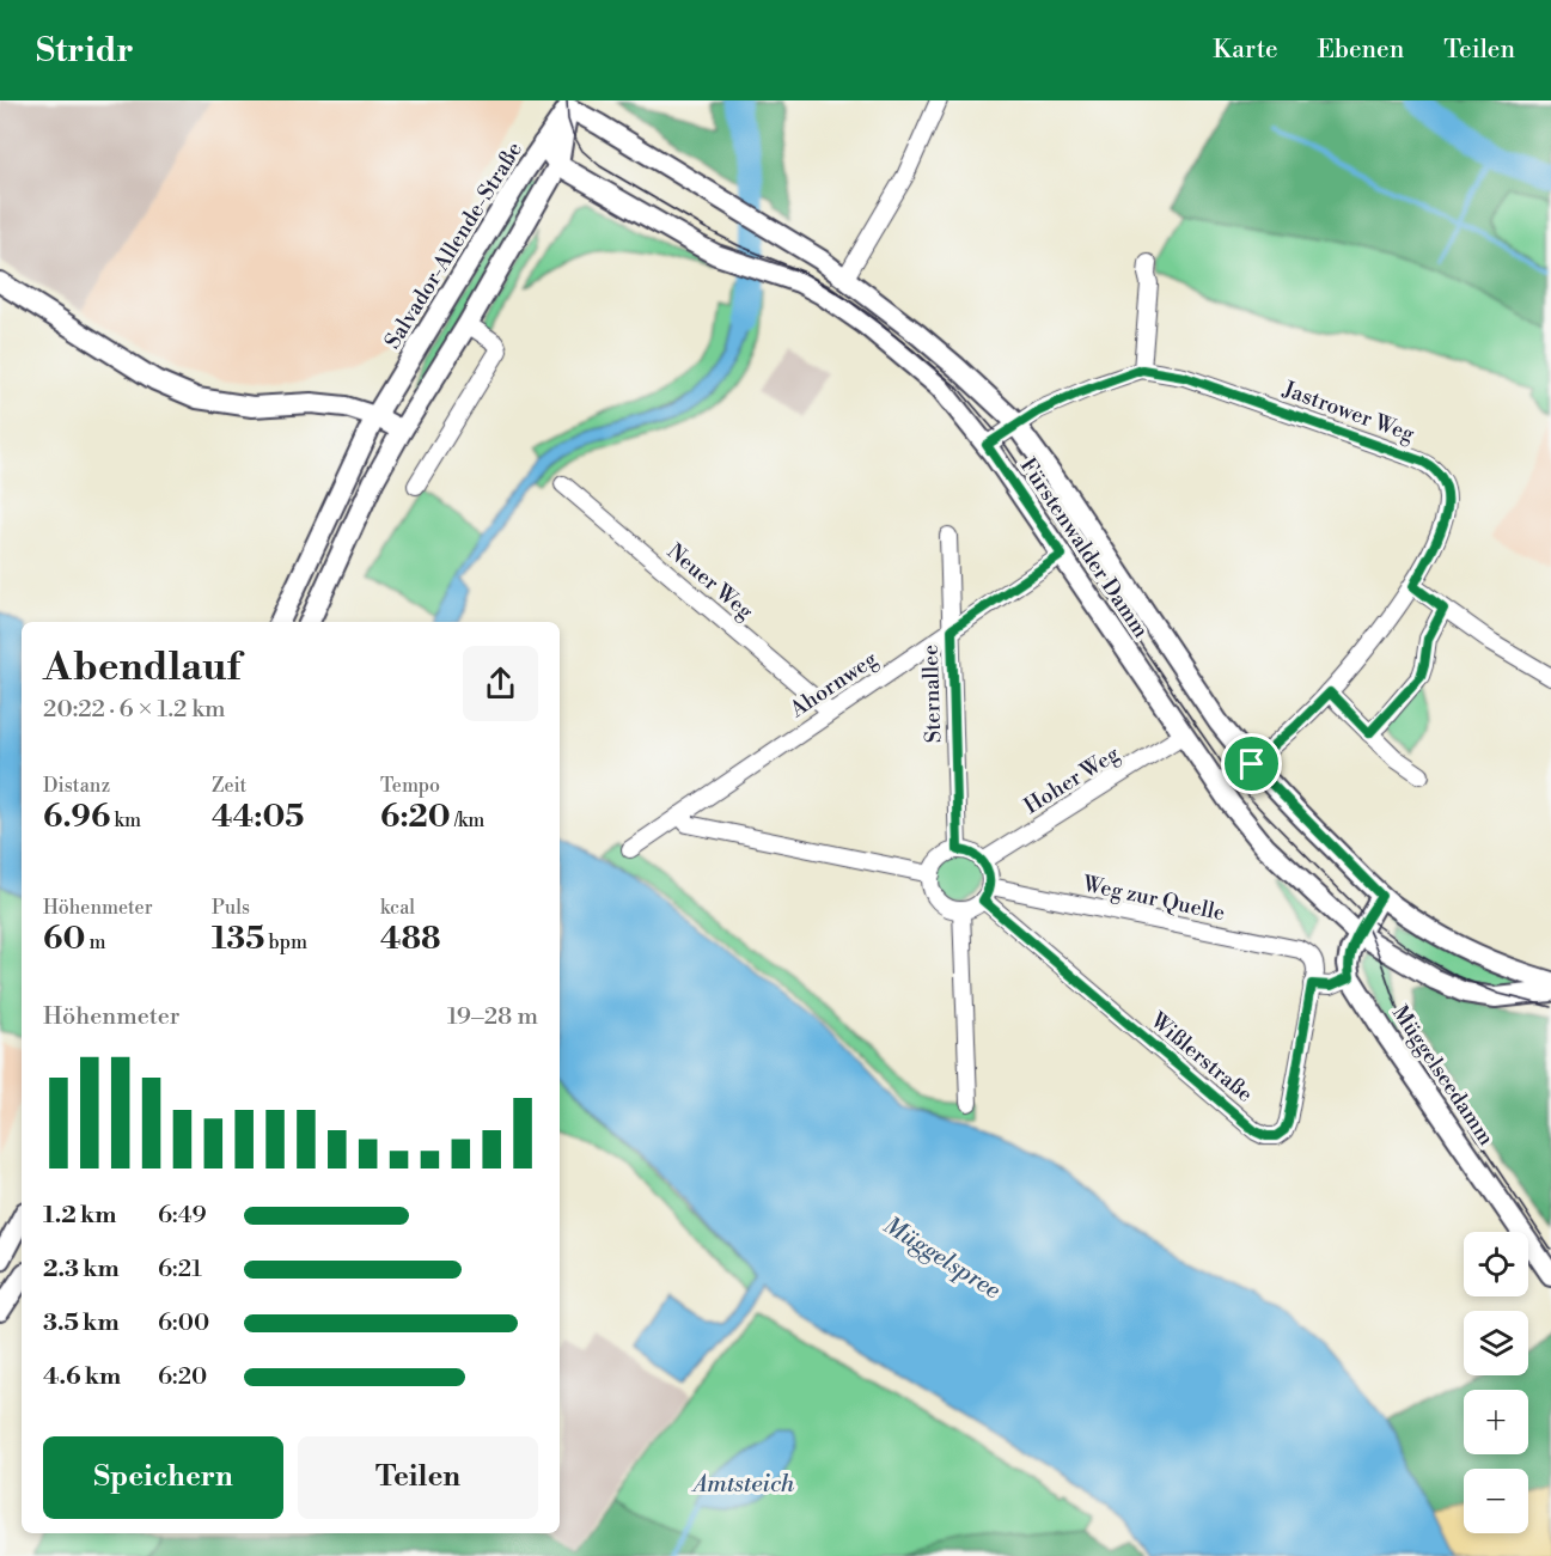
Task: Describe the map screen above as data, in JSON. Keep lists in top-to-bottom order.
{
  "streets": {
    "main road": ["Salvador-Allende-Straße", "Fürstenwalder Damm", "Müggelseedamm"],
    "street": [
      "Jastrower Weg",
      "Neuer Weg",
      "Ahornweg",
      "Sternallee",
      "Hoher Weg",
      "Weg zur Quelle",
      "Wißlerstraße"
    ]
  },
  "crossings": [
    ["Salvador-Allende-Straße", "Fürstenwalder Damm"],
    ["Jastrower Weg", "Fürstenwalder Damm"],
    ["Fürstenwalder Damm", "Ahornweg"],
    ["Fürstenwalder Damm", "Hoher Weg"],
    ["Neuer Weg", "Ahornweg"],
    ["Ahornweg", "Sternallee"],
    ["Sternallee", "Hoher Weg"],
    ["Sternallee", "Weg zur Quelle"],
    ["Sternallee", "Wißlerstraße"],
    ["Hoher Weg", "Weg zur Quelle"],
    ["Hoher Weg", "Wißlerstraße"],
    ["Weg zur Quelle", "Wißlerstraße"]
  ],
  "water": ["Müggelspree", "Amtsteich"],
  "page": {
    "header": "Stridr",
    "nav": ["Karte", "Ebenen", "Teilen"],
    "heading": ["Abendlauf", "20:22 · 6 × 1.2 km"],
    "stats": [
      ["Distanz", "6.96 km"],
      ["Zeit", "44:05"],
      ["Tempo", "6:20 /km"],
      ["Höhenmeter", "60 m"],
      ["Puls", "135 bpm"],
      ["kcal", "488"]
    ],
    "chart": ["Höhenmeter", "19–28 m"],
    "list": [
      {
        "name": "1.2 km",
        "note": "6:49"
      },
      {
        "name": "2.3 km",
        "note": "6:21"
      },
      {
        "name": "3.5 km",
        "note": "6:00"
      },
      {
        "name": "4.6 km",
        "note": "6:20"
      }
    ],
    "map_buttons": ["+", "−"],
    "buttons": ["Speichern", "Teilen"]
  }
}
